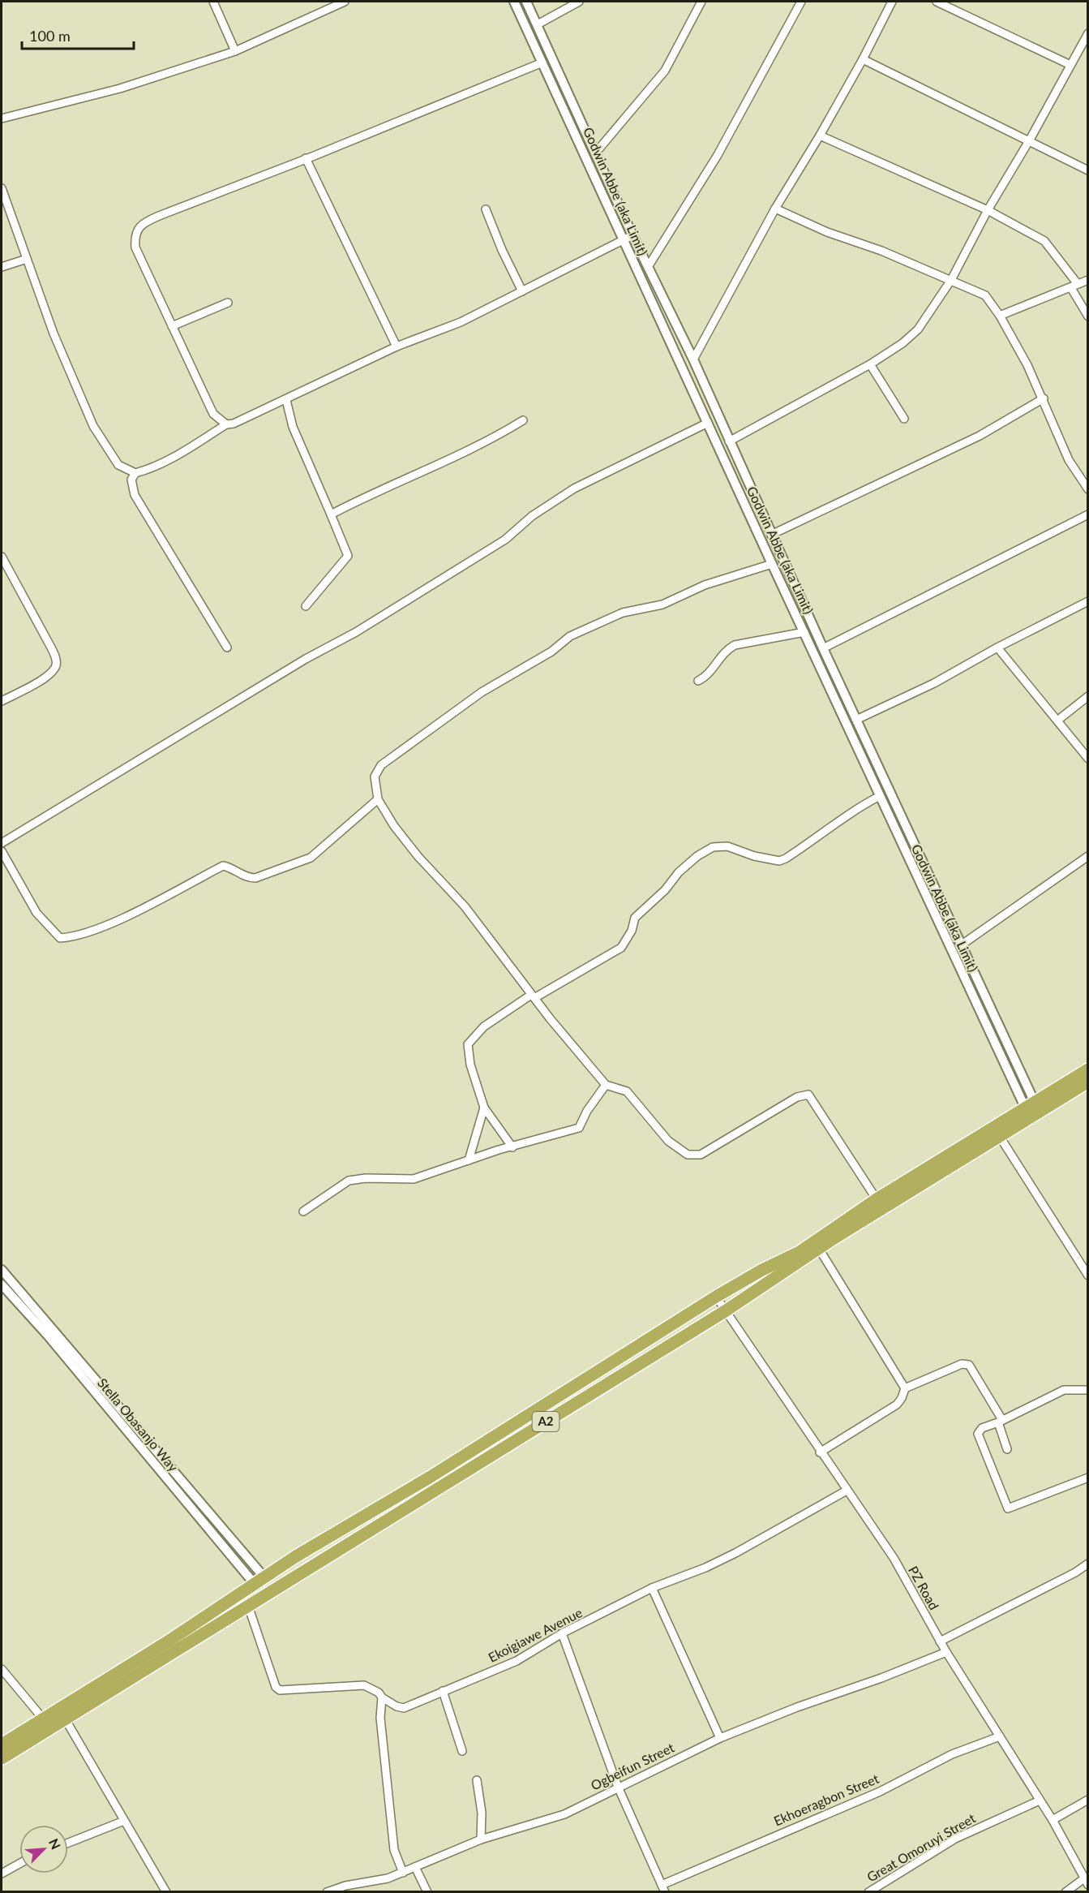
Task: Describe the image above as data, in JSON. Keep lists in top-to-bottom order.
{
  "streets": {
    "highway": ["A2"],
    "street": [
      "Godwin Abbe (aka Limit)",
      "Stella Obasanjo Way",
      "PZ Road",
      "Ekoigiawe Avenue",
      "Ogbeifun Street",
      "Ekhoeragbon Street",
      "Great Omoruyi Street"
    ]
  },
  "crossings": [
    ["Godwin Abbe (aka Limit)", "A2"],
    ["A2", "Stella Obasanjo Way"],
    ["A2", "PZ Road"],
    ["A2", "Ekoigiawe Avenue"],
    ["PZ Road", "Ekoigiawe Avenue"],
    ["PZ Road", "Ogbeifun Street"],
    ["PZ Road", "Ekhoeragbon Street"],
    ["PZ Road", "Great Omoruyi Street"]
  ],
  "scale_bar": "100 m",
  "north": "top right"
}
